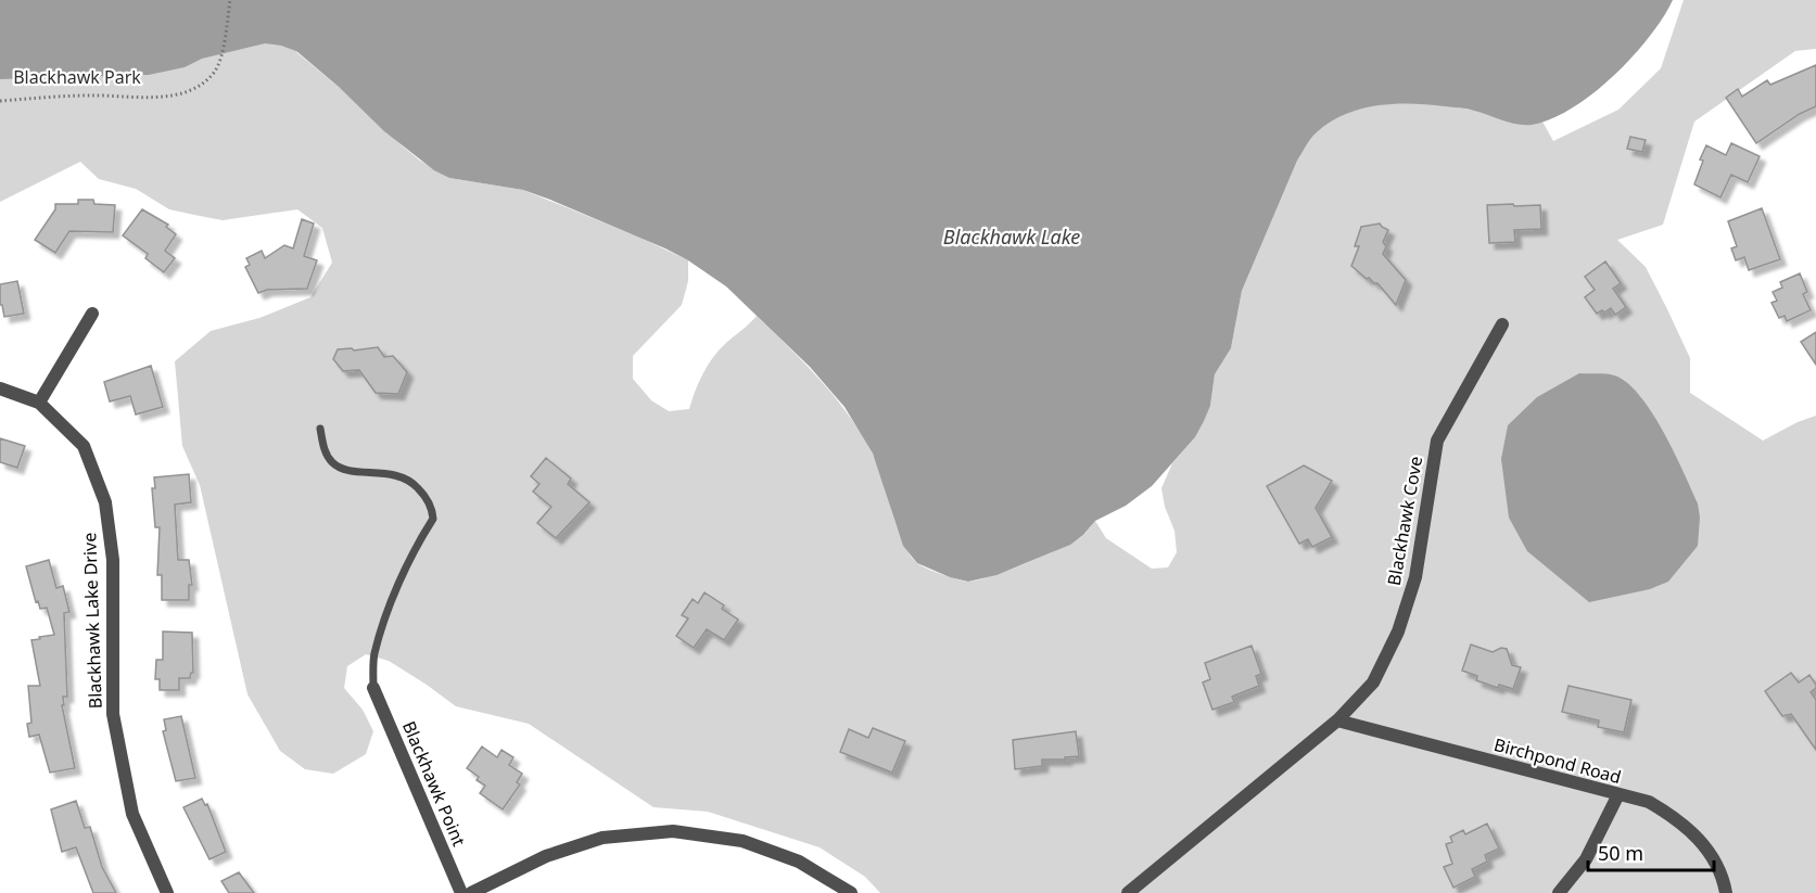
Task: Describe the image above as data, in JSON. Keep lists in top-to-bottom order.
{
  "streets": {
    "street": [
      "Blackhawk Cove",
      "Blackhawk Lake Drive",
      "Birchpond Road",
      "Blackhawk Point"
    ]
  },
  "crossings": [
    ["Blackhawk Cove", "Birchpond Road"]
  ],
  "water": ["Blackhawk Lake"],
  "parks": ["Blackhawk Park"],
  "scale_bar": "50 m"
}
